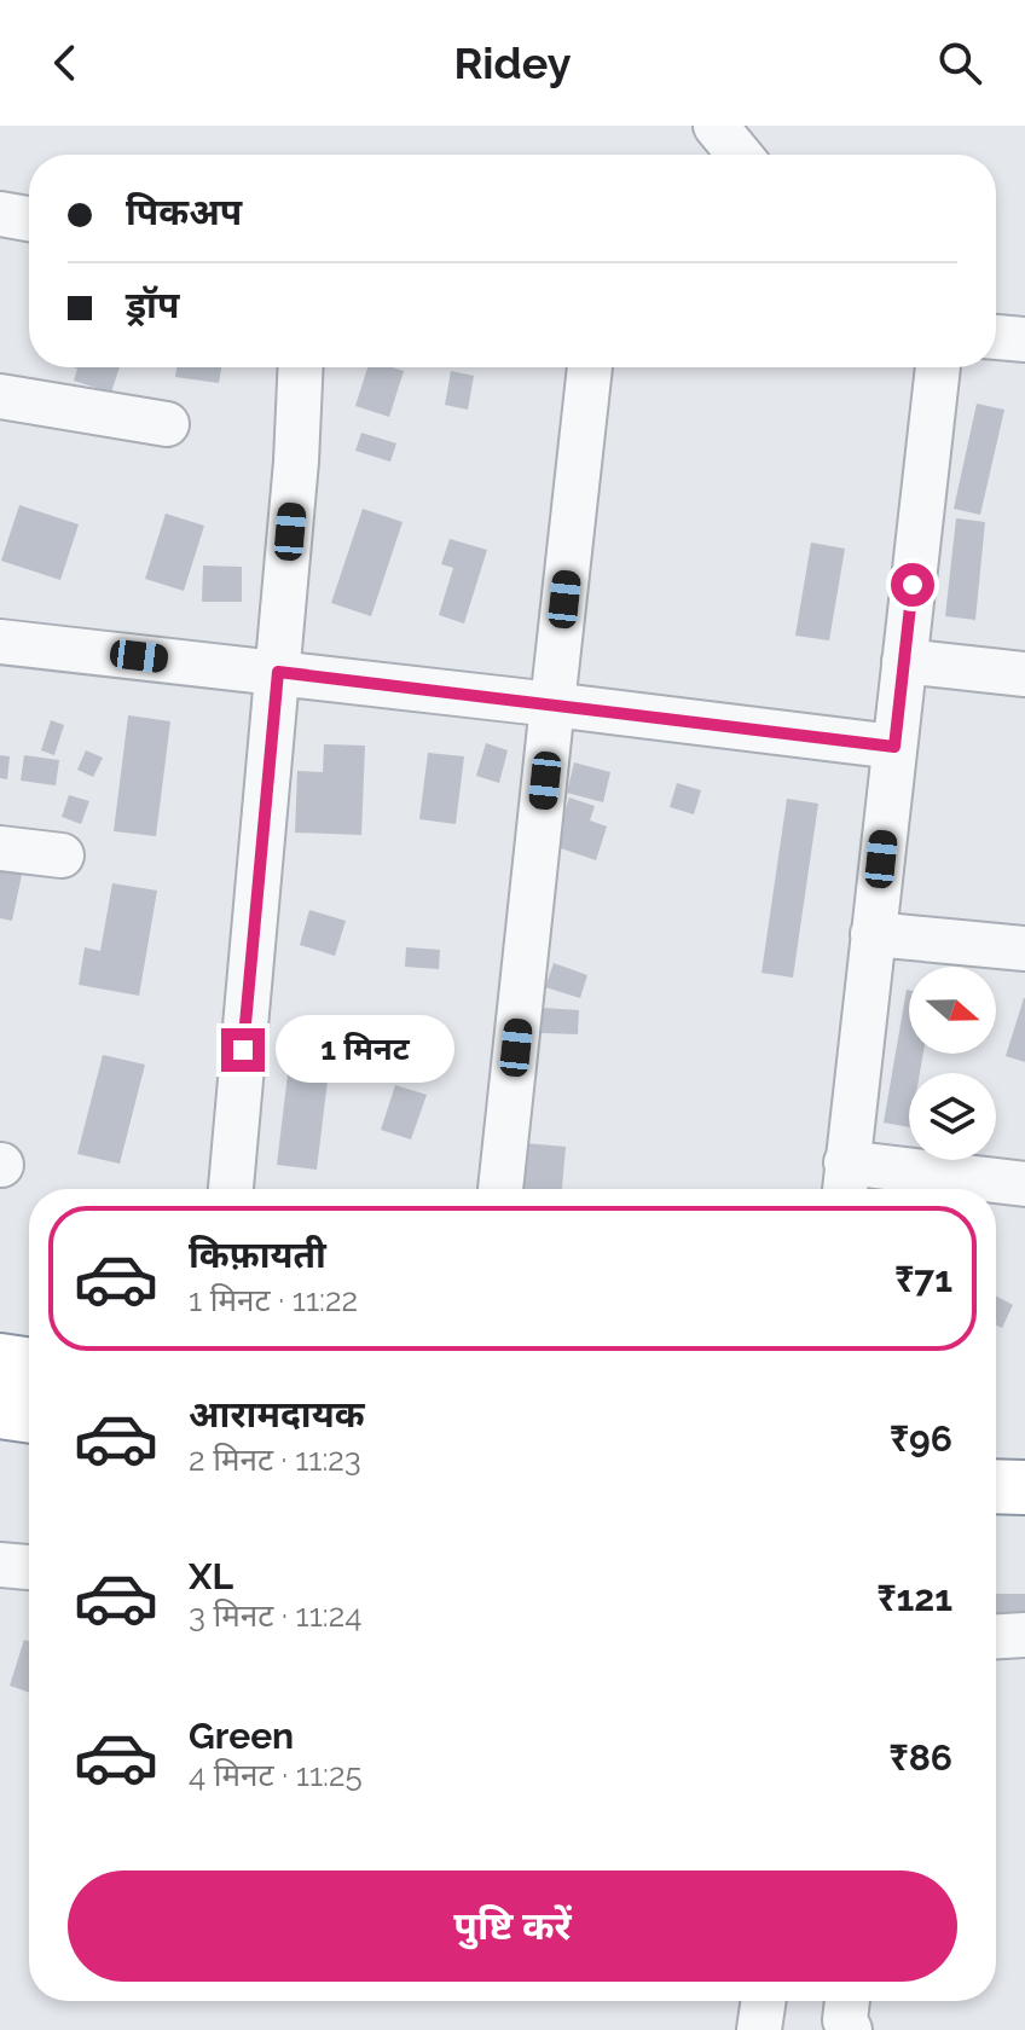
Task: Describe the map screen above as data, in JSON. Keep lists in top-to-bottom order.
{
  "north": "right",
  "page": {
    "header": "Ridey",
    "banner": ["पिकअप", "ड्रॉप"],
    "bubble": "1 मिनट",
    "list": [
      {
        "name": "किफ़ायती",
        "note": "1 मिनट · 11:22",
        "value": "₹71"
      },
      {
        "name": "आरामदायक",
        "note": "2 मिनट · 11:23",
        "value": "₹96"
      },
      {
        "name": "XL",
        "note": "3 मिनट · 11:24",
        "value": "₹121"
      },
      {
        "name": "Green",
        "note": "4 मिनट · 11:25",
        "value": "₹86"
      }
    ],
    "buttons": "पुष्टि करें"
  }
}
